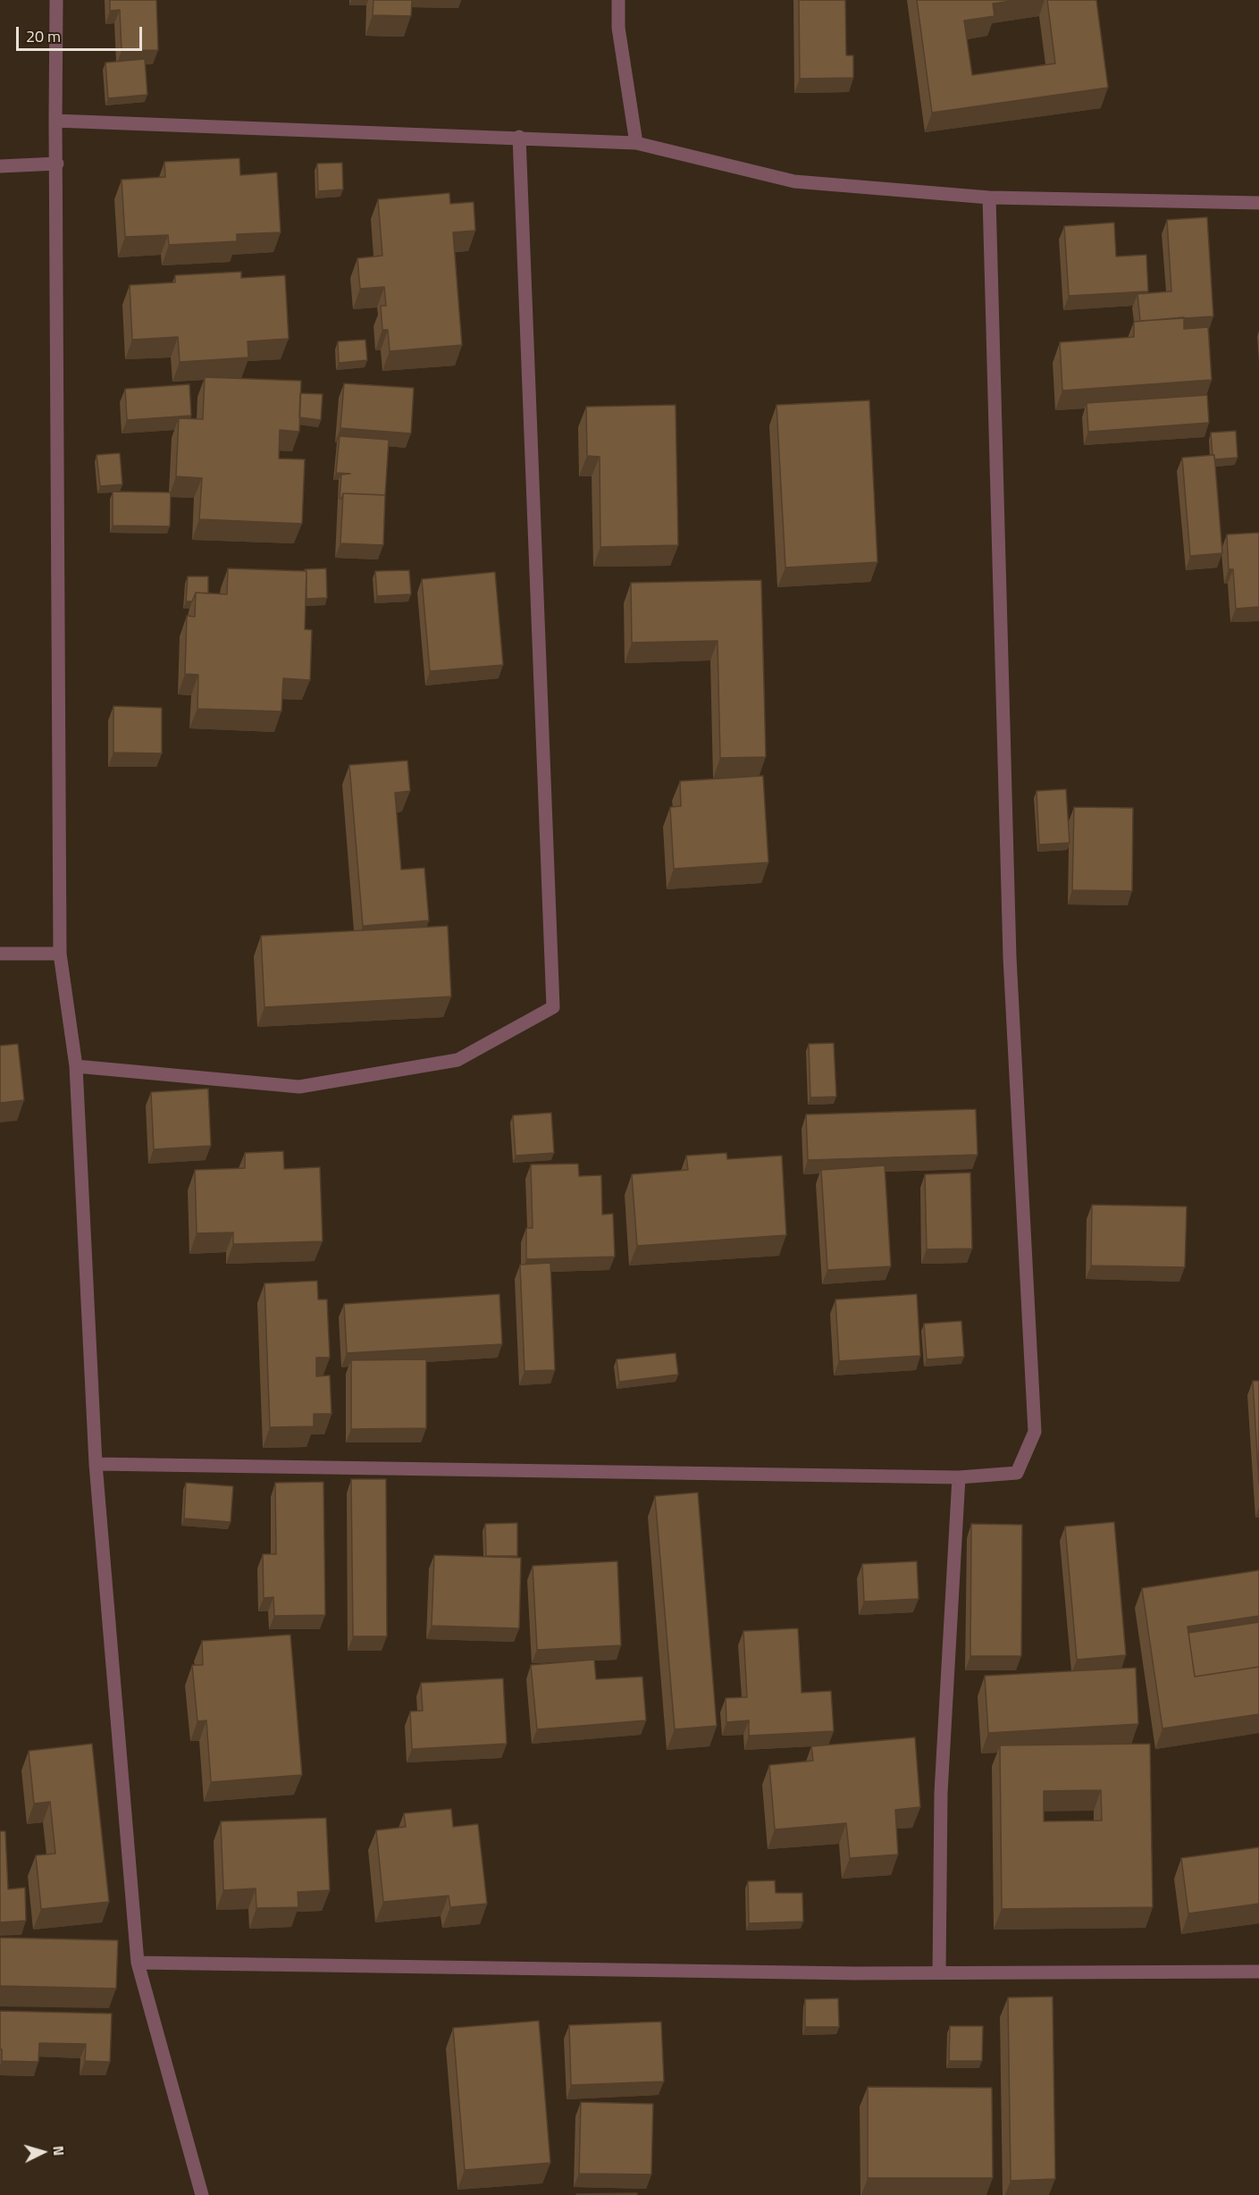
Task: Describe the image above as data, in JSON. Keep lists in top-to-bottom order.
{
  "scale_bar": "20 m",
  "north": "right"
}
